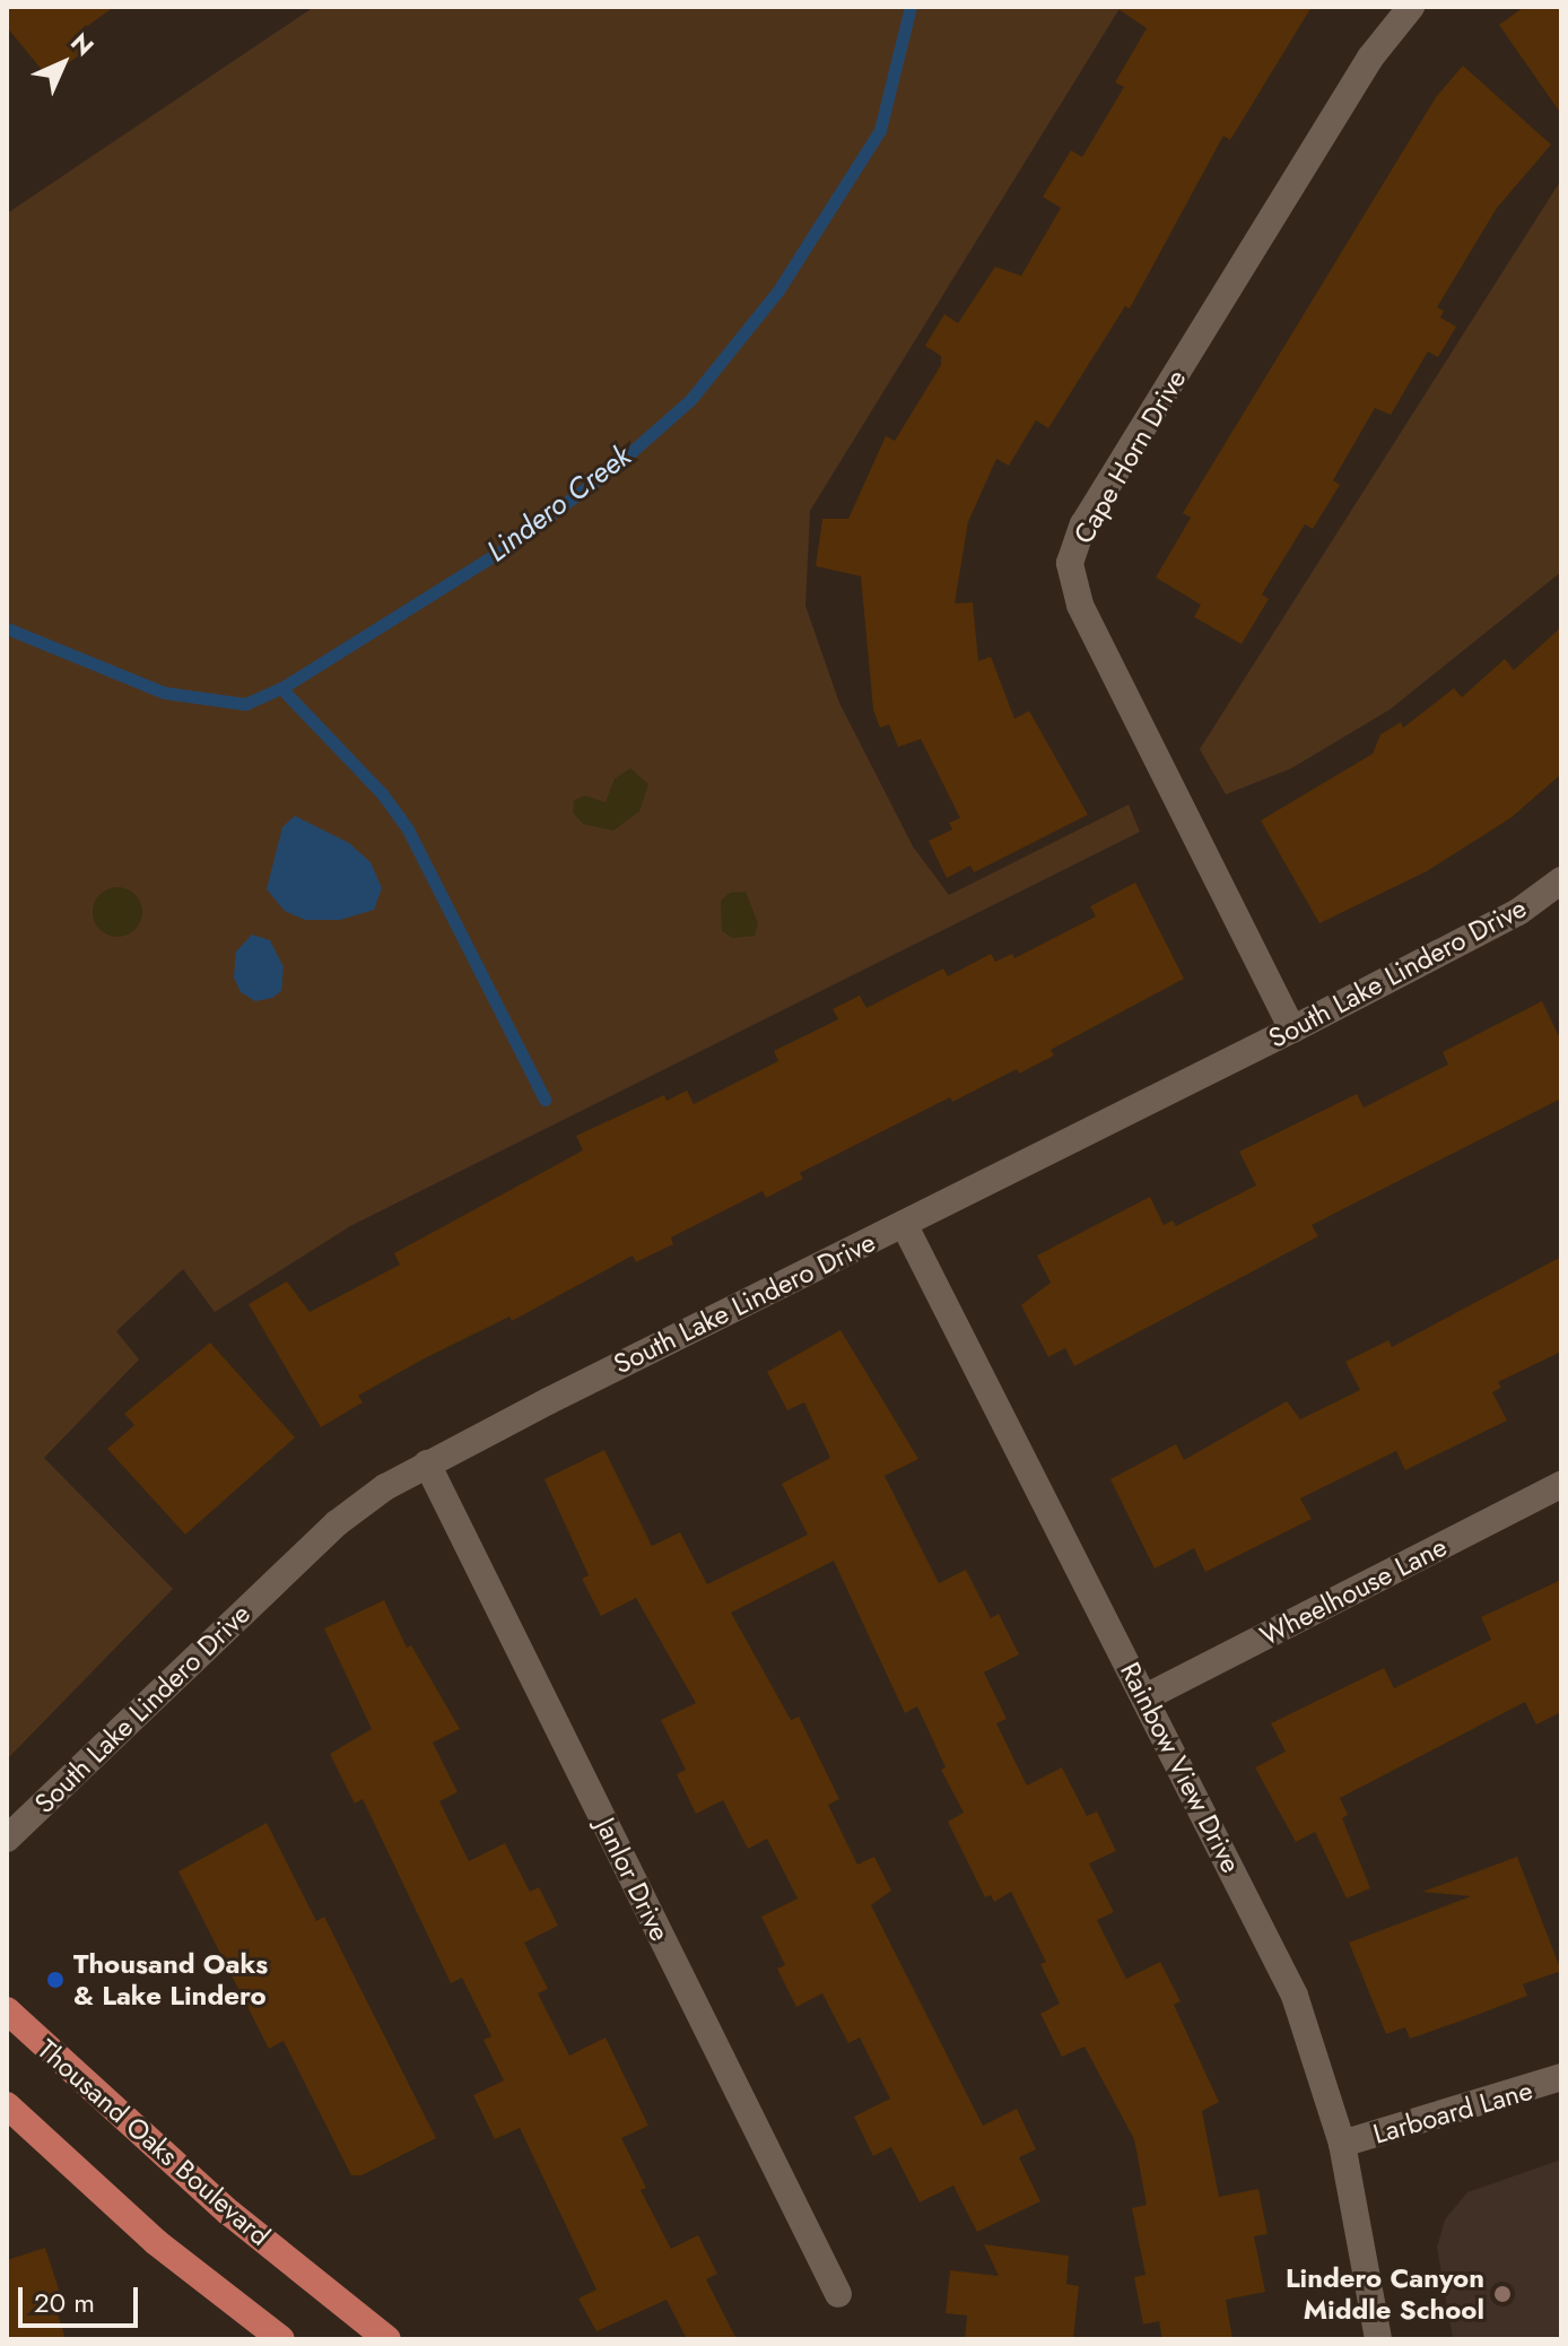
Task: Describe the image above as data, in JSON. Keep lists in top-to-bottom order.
{
  "streets": {
    "main road": ["Thousand Oaks Boulevard"],
    "street": [
      "Cape Horn Drive",
      "South Lake Lindero Drive",
      "Wheelhouse Lane",
      "Rainbow View Drive",
      "Janlor Drive",
      "Larboard Lane"
    ]
  },
  "crossings": [
    ["Cape Horn Drive", "South Lake Lindero Drive"],
    ["South Lake Lindero Drive", "Rainbow View Drive"],
    ["South Lake Lindero Drive", "Janlor Drive"],
    ["Wheelhouse Lane", "Rainbow View Drive"],
    ["Rainbow View Drive", "Larboard Lane"]
  ],
  "water": ["Lindero Creek"],
  "places": ["Thousand Oaks & Lake Lindero", "Lindero Canyon Middle School"],
  "scale_bar": "20 m",
  "north": "top right"
}
